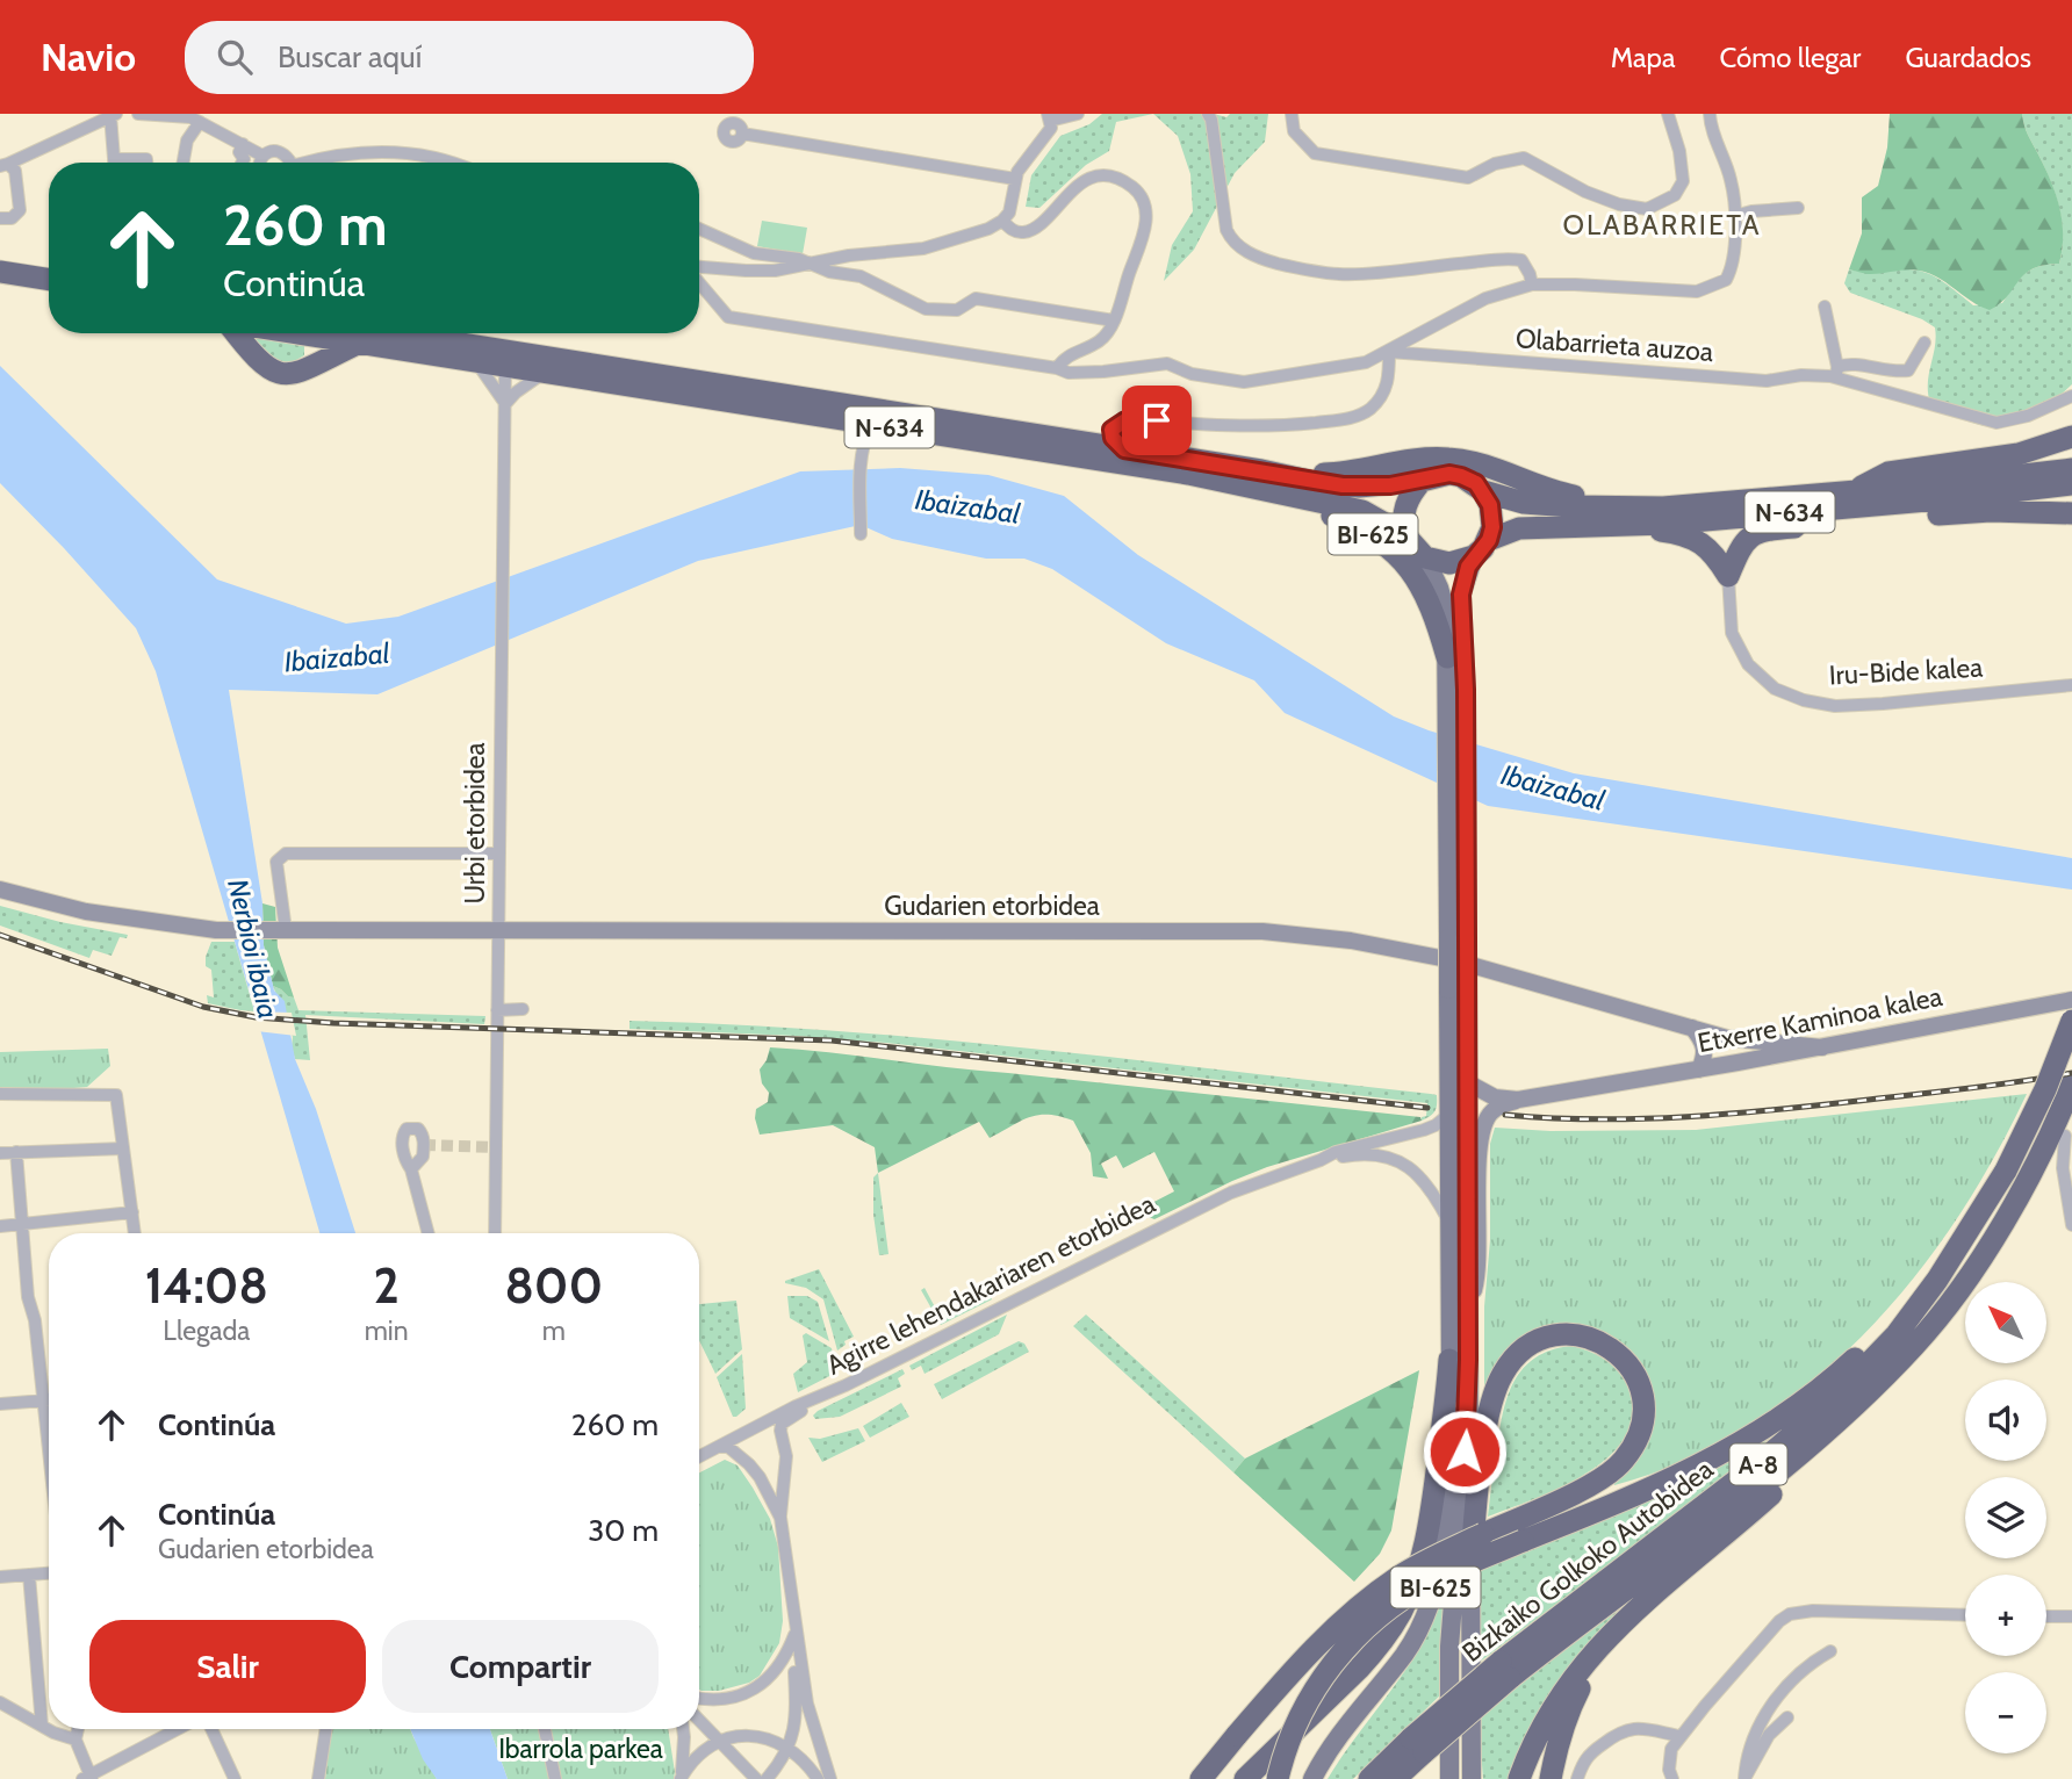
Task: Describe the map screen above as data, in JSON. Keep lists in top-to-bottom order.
{
  "streets": {
    "highway": [
      "N-634",
      "BI-625",
      "A-8",
      "Bizkaiko Golkoko Autobidea"
    ],
    "street": [
      "Olabarrieta auzoa",
      "Iru-Bide kalea",
      "Urbi etorbidea",
      "Gudarien etorbidea",
      "Etxerre Kaminoa kalea",
      "Agirre lehendakariaren etorbidea"
    ]
  },
  "crossings": [
    ["N-634", "BI-625"],
    ["N-634", "Urbi etorbidea"],
    ["BI-625", "Agirre lehendakariaren etorbidea"],
    ["Urbi etorbidea", "Gudarien etorbidea"],
    ["Gudarien etorbidea", "Etxerre Kaminoa kalea"]
  ],
  "districts": ["OLABARRIETA"],
  "water": ["Ibaizabal", "Nerbioi ibaia"],
  "parks": ["Ibarrola parkea"],
  "north": "top left",
  "page": {
    "header": "Navio",
    "search": "Buscar aquí",
    "nav": ["Mapa", "Cómo llegar", "Guardados"],
    "turn": ["260 m", "Continúa"],
    "eta": [
      "14:08",
      "Llegada",
      "2",
      "min",
      "800",
      "m"
    ],
    "map_buttons": ["+", "−"],
    "list": [
      {
        "name": "Continúa",
        "value": "260 m"
      },
      {
        "name": "Continúa",
        "note": "Gudarien etorbidea",
        "value": "30 m"
      }
    ],
    "buttons": ["Salir", "Compartir"]
  }
}
